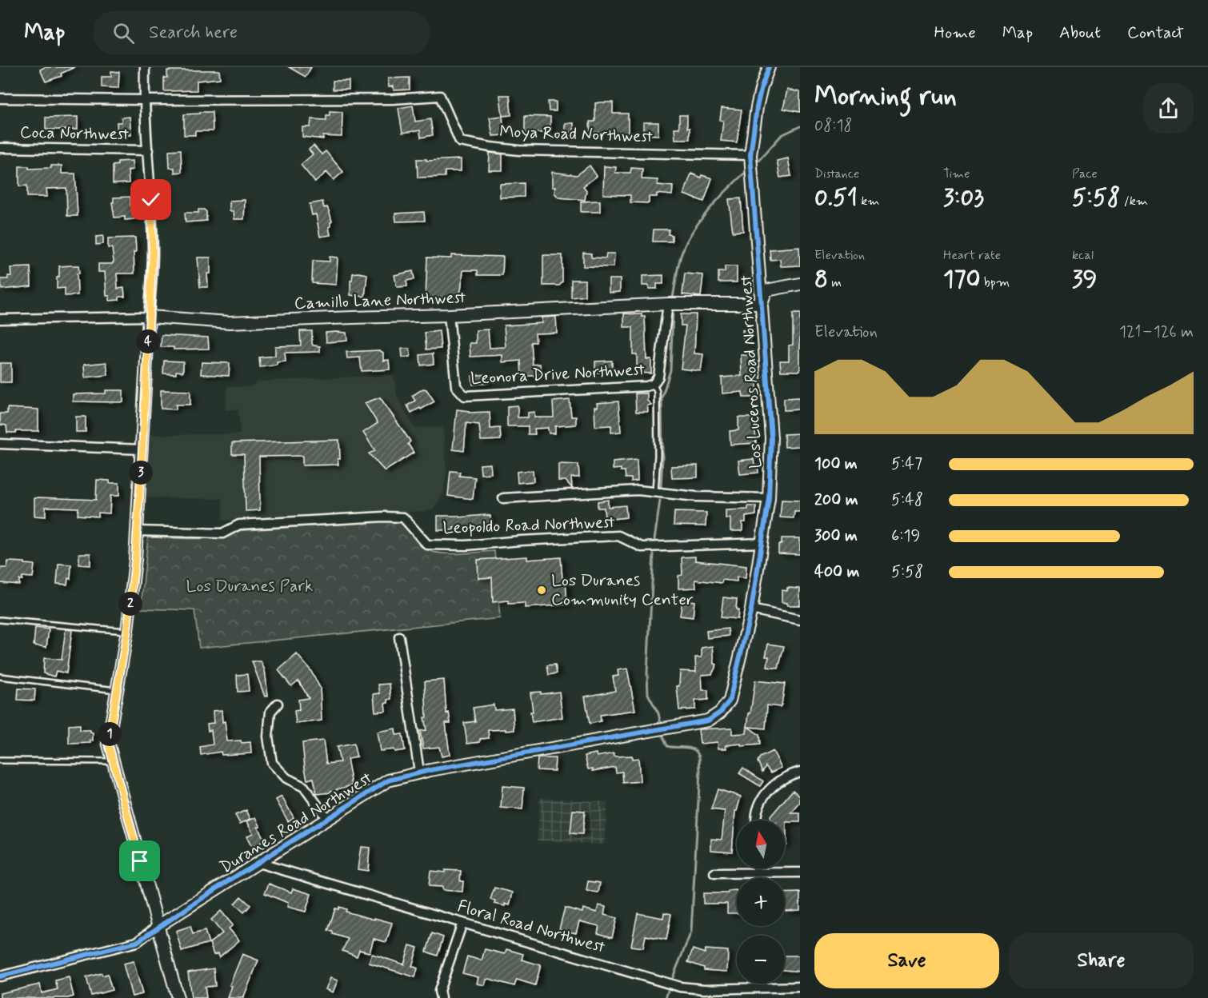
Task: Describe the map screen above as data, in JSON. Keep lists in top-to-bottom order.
{
  "streets": {
    "street": [
      "Coca Northwest",
      "Moya Road Northwest",
      "Camillo Lane Northwest",
      "Los Luceros Road Northwest",
      "Leonora Drive Northwest",
      "Leopoldo Road Northwest",
      "Duranes Road Northwest",
      "Floral Road Northwest"
    ]
  },
  "crossings": [
    ["Moya Road Northwest", "Los Luceros Road Northwest"],
    ["Camillo Lane Northwest", "Los Luceros Road Northwest"],
    ["Camillo Lane Northwest", "Leonora Drive Northwest"],
    ["Los Luceros Road Northwest", "Leopoldo Road Northwest"],
    ["Los Luceros Road Northwest", "Duranes Road Northwest"],
    ["Duranes Road Northwest", "Floral Road Northwest"]
  ],
  "parks": ["Los Duranes Park"],
  "places": ["Los Duranes Community Center"],
  "north": "top",
  "page": {
    "header": "Map",
    "search": "Search here",
    "nav": [
      "Home",
      "Map",
      "About",
      "Contact"
    ],
    "heading": ["Morning run", "08:18"],
    "stats": [
      ["Distance", "0.51 km"],
      ["Time", "3:03"],
      ["Pace", "5:58 /km"],
      ["Elevation", "8 m"],
      ["Heart rate", "170 bpm"],
      ["kcal", "39"]
    ],
    "chart": ["Elevation", "121–126 m"],
    "pins": [
      "4",
      "3",
      "2",
      "1"
    ],
    "list": [
      {
        "name": "100 m",
        "note": "5:47"
      },
      {
        "name": "200 m",
        "note": "5:48"
      },
      {
        "name": "300 m",
        "note": "6:19"
      },
      {
        "name": "400 m",
        "note": "5:58"
      }
    ],
    "map_buttons": ["+", "−"],
    "buttons": ["Save", "Share"]
  }
}
